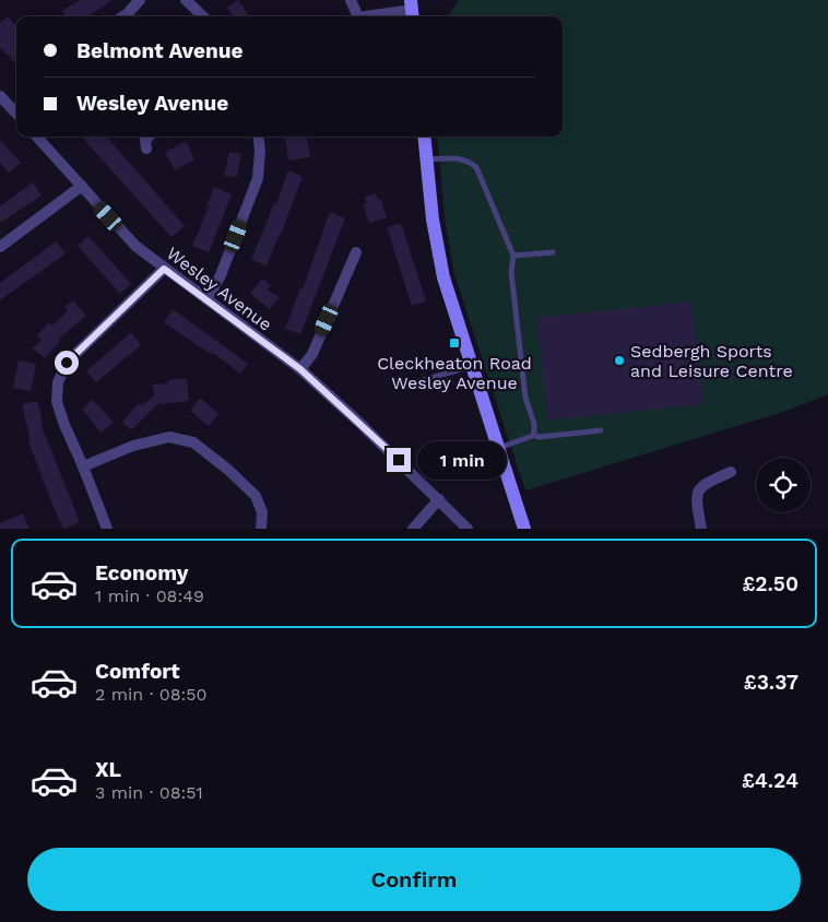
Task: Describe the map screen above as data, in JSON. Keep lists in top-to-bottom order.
{
  "streets": {
    "street": ["Wesley Avenue"]
  },
  "places": {
    "transit": ["Cleckheaton Road Wesley Avenue"],
    "other": ["Sedbergh Sports and Leisure Centre"]
  },
  "page": {
    "banner": ["Belmont Avenue", "Wesley Avenue"],
    "bubble": "1 min",
    "list": [
      {
        "name": "Economy",
        "note": "1 min · 08:49",
        "value": "£2.50"
      },
      {
        "name": "Comfort",
        "note": "2 min · 08:50",
        "value": "£3.37"
      },
      {
        "name": "XL",
        "note": "3 min · 08:51",
        "value": "£4.24"
      }
    ],
    "buttons": "Confirm"
  }
}
